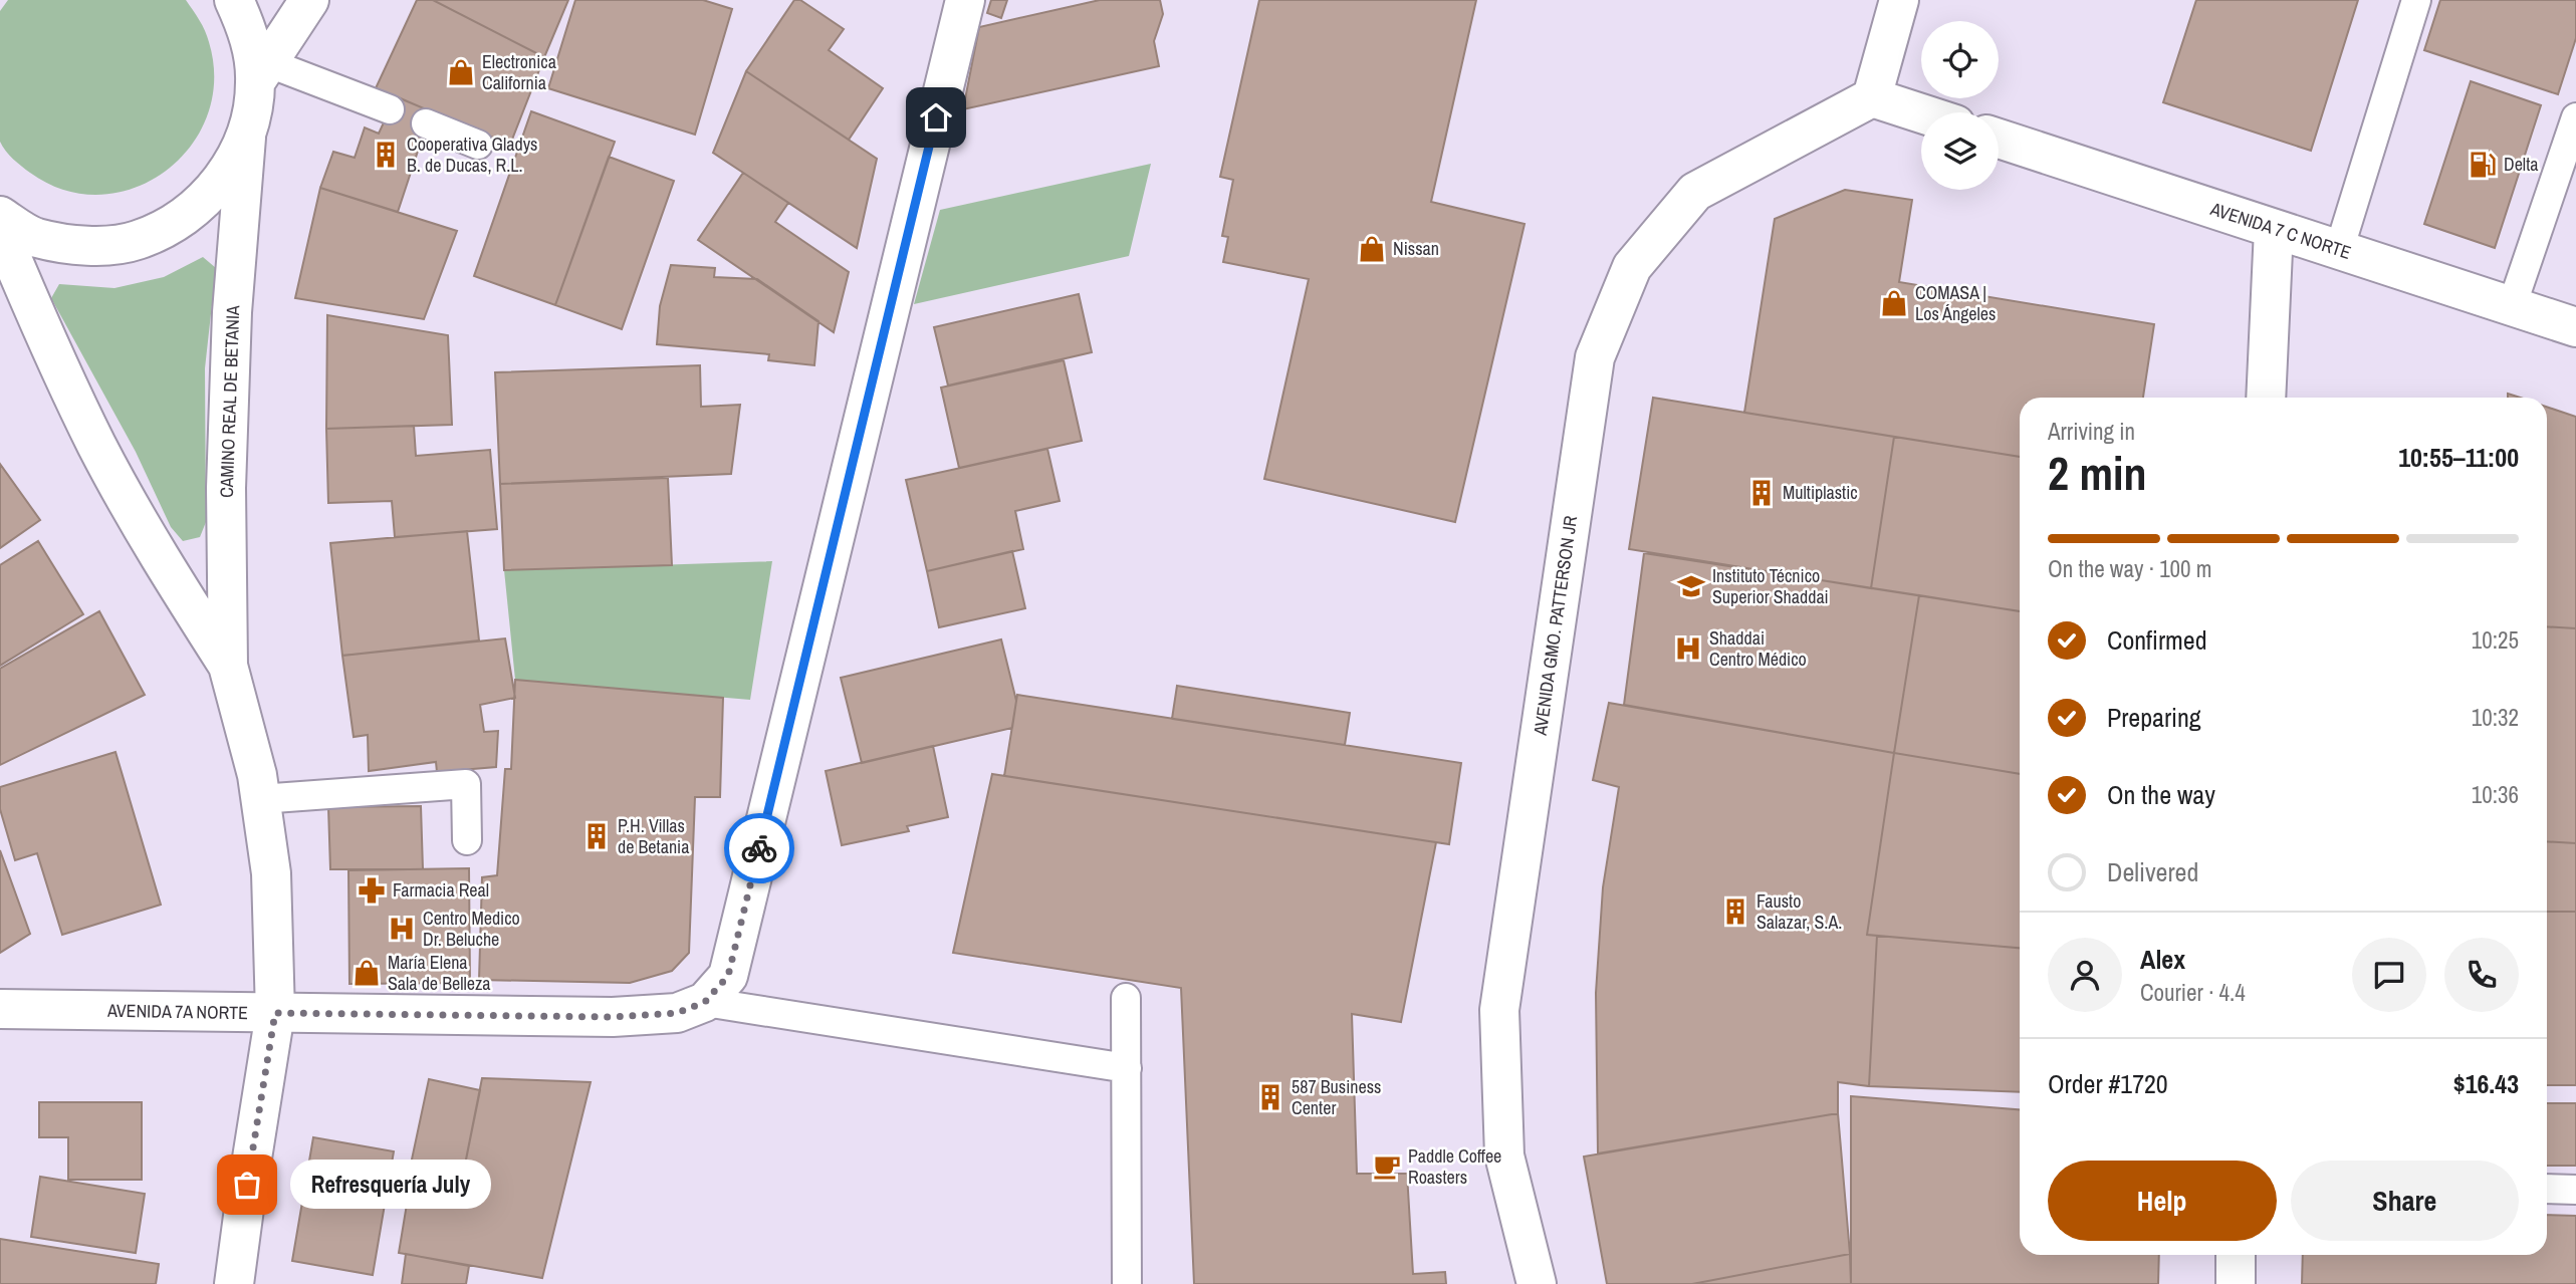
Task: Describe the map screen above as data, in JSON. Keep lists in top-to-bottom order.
{
  "streets": {
    "street": [
      "AVENIDA 7 C NORTE",
      "CAMINO REAL DE BETANIA",
      "AVENIDA GMO. PATTERSON JR",
      "AVENIDA 7A NORTE"
    ]
  },
  "crossings": [
    ["CAMINO REAL DE BETANIA", "AVENIDA 7A NORTE"]
  ],
  "places": {
    "shop": [
      "Electronica California",
      "Nissan",
      "COMASA | Los Ángeles",
      "María Elena Sala de Belleza"
    ],
    "building": [
      "Cooperativa Gladys B. de Ducas, R.L.",
      "Multiplastic",
      "P.H. Villas de Betania",
      "Fausto Salazar, S.A.",
      "587 Business Center"
    ],
    "fuel station": ["Delta"],
    "school or university": ["Instituto Técnico Superior Shaddai"],
    "hospital": ["Shaddai Centro Médico", "Centro Medico Dr. Beluche"],
    "pharmacy": ["Farmacia Real"],
    "cafe": ["Paddle Coffee Roasters"],
    "other": ["Refresquería July"]
  },
  "page": {
    "heading": ["2 min", "Arriving in", "10:55–11:00"],
    "panel": [
      "Alex",
      "Courier · 4.4",
      "Order #1720",
      "$16.43"
    ],
    "bar": "On the way · 100 m",
    "list": [
      ["Confirmed", "10:25"],
      ["Preparing", "10:32"],
      ["On the way", "10:36"],
      "Delivered"
    ],
    "buttons": ["Help", "Share"],
    "bubble": "Refresquería July"
  }
}
